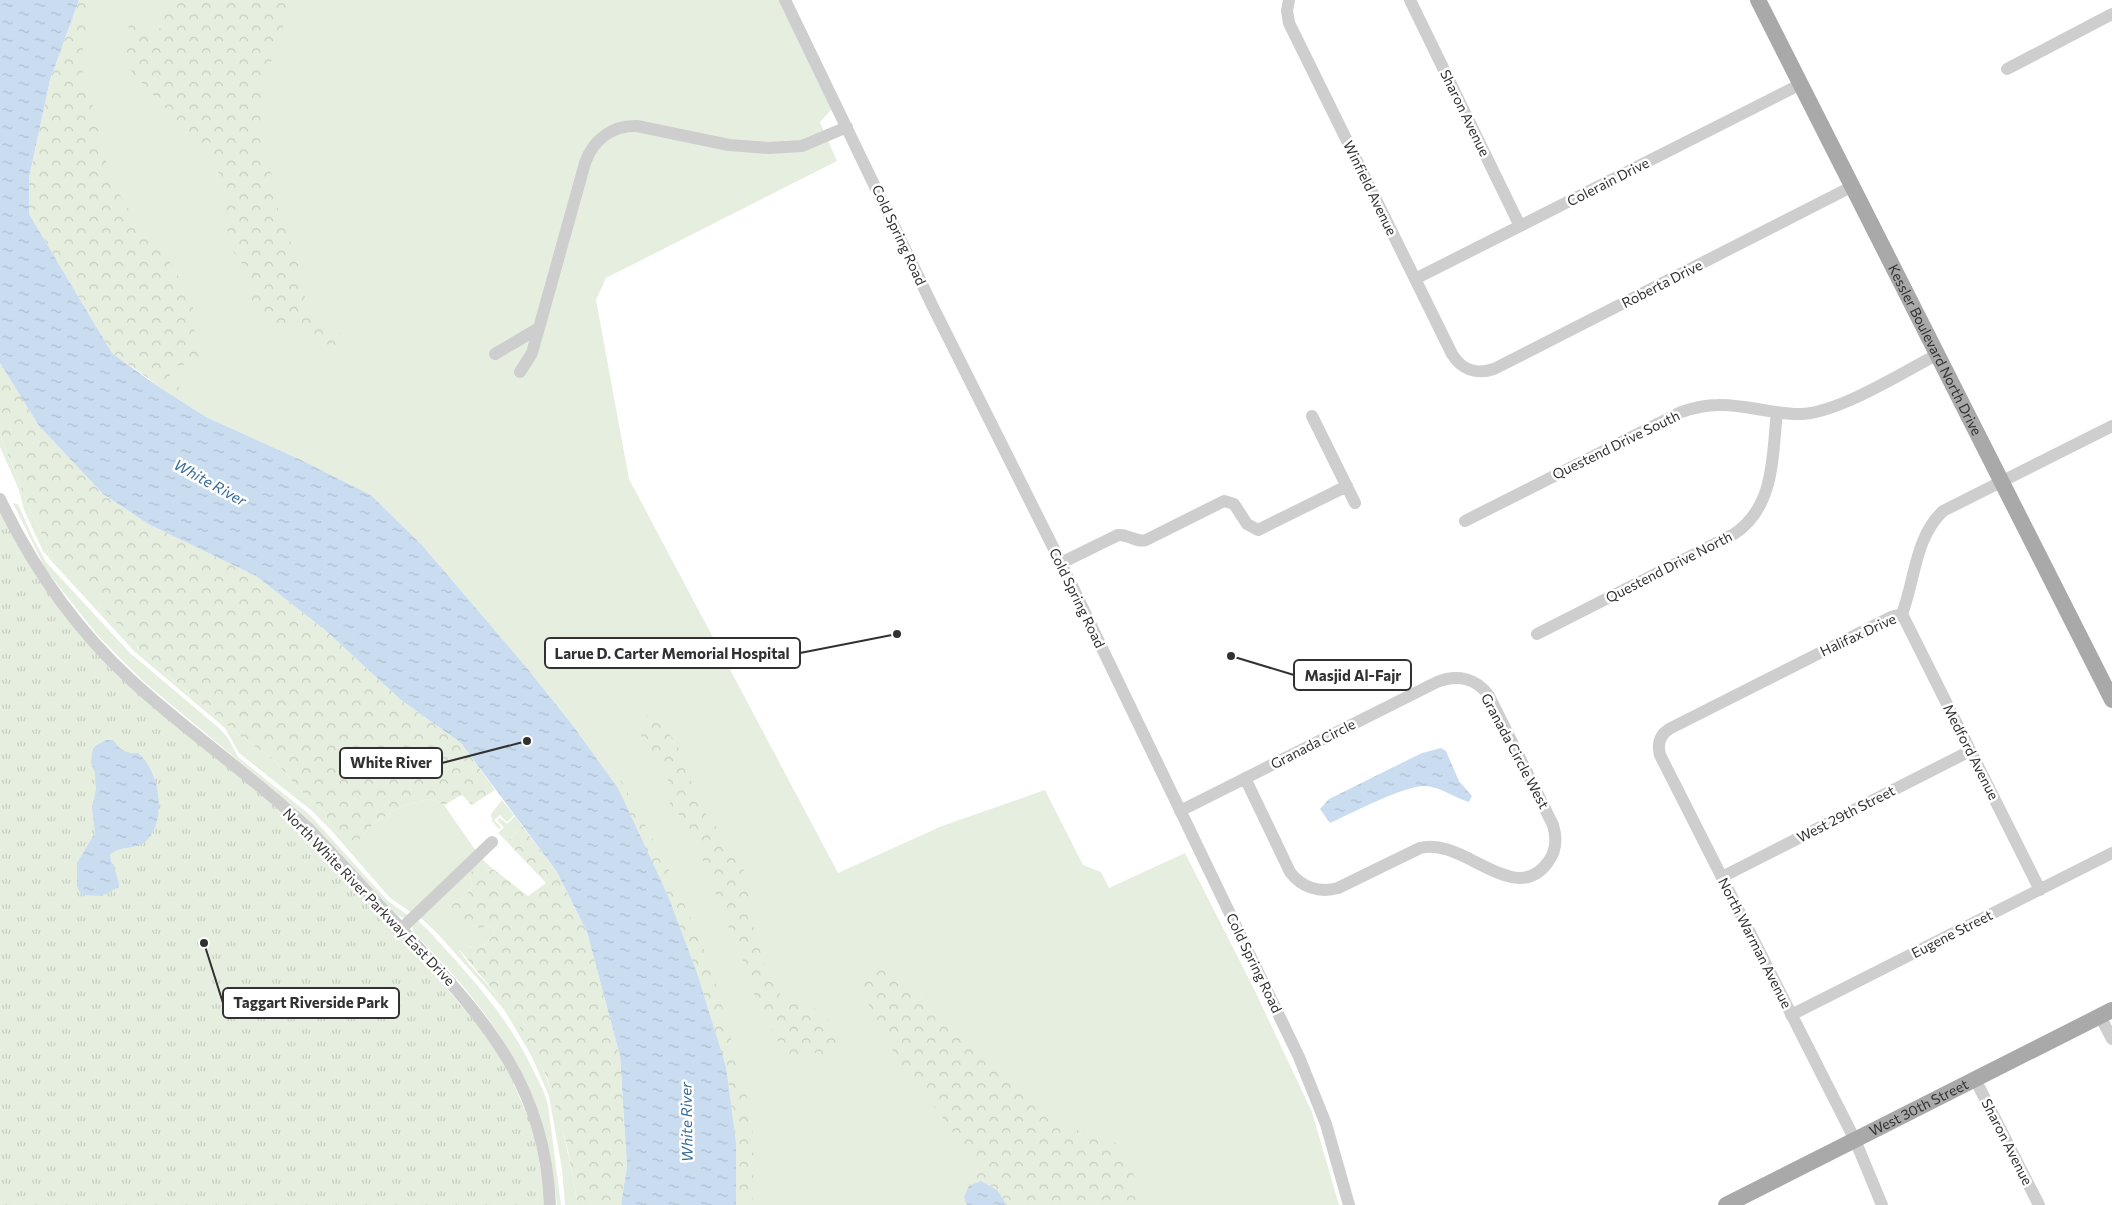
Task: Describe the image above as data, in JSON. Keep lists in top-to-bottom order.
{
  "streets": {
    "main road": ["Kessler Boulevard North Drive", "West 30th Street"],
    "street": [
      "Sharon Avenue",
      "Colerain Drive",
      "Winfield Avenue",
      "Cold Spring Road",
      "Roberta Drive",
      "Questend Drive South",
      "Questend Drive North",
      "Halifax Drive",
      "Granada Circle",
      "Granada Circle West",
      "Medford Avenue",
      "West 29th Street",
      "North White River Parkway East Drive",
      "Eugene Street",
      "North Warman Avenue"
    ]
  },
  "crossings": [
    ["Sharon Avenue", "Colerain Drive"],
    ["Sharon Avenue", "West 30th Street"],
    ["Colerain Drive", "Winfield Avenue"],
    ["Colerain Drive", "Kessler Boulevard North Drive"],
    ["Winfield Avenue", "Roberta Drive"],
    ["Cold Spring Road", "Granada Circle"],
    ["Roberta Drive", "Kessler Boulevard North Drive"],
    ["Kessler Boulevard North Drive", "Questend Drive South"],
    ["Kessler Boulevard North Drive", "Halifax Drive"],
    ["Questend Drive South", "Questend Drive North"],
    ["Halifax Drive", "Medford Avenue"],
    ["Halifax Drive", "North Warman Avenue"],
    ["Granada Circle", "Granada Circle West"],
    ["Medford Avenue", "West 29th Street"],
    ["Medford Avenue", "Eugene Street"],
    ["West 29th Street", "North Warman Avenue"],
    ["Eugene Street", "North Warman Avenue"],
    ["North Warman Avenue", "West 30th Street"]
  ],
  "water": ["White River"],
  "places": [
    "Larue D. Carter Memorial Hospital",
    "Masjid Al-Fajr",
    "White River",
    "Taggart Riverside Park"
  ]
}
